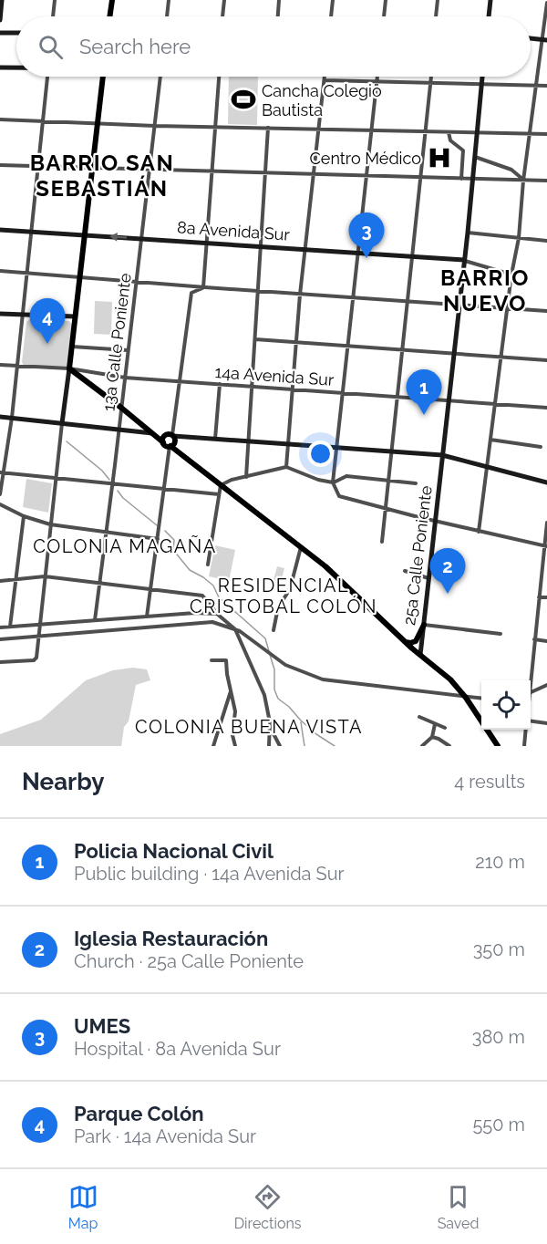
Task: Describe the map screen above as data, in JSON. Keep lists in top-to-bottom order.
{
  "streets": {
    "street": [
      "8a Avenida Sur",
      "13a Calle Poniente",
      "14a Avenida Sur",
      "25a Calle Poniente"
    ]
  },
  "crossings": [
    ["8a Avenida Sur", "13a Calle Poniente"],
    ["8a Avenida Sur", "25a Calle Poniente"],
    ["13a Calle Poniente", "14a Avenida Sur"],
    ["14a Avenida Sur", "25a Calle Poniente"]
  ],
  "districts": [
    "BARRIO SAN SEBASTIÁN",
    "BARRIO NUEVO",
    "COLONIA MAGAÑA",
    "RESIDENCIAL CRISTOBAL COLÓN",
    "COLONIA BUENA VISTA"
  ],
  "places": {
    "sports": ["Cancha Colegio Bautista"],
    "hospital": ["Centro Médico"]
  },
  "page": {
    "search": "Search here",
    "pins": [
      "3",
      "4",
      "1",
      "2"
    ],
    "heading": ["Nearby", "4 results"],
    "list": [
      {
        "mark": "1",
        "name": "Policia Nacional Civil",
        "note": "Public building · 14a Avenida Sur",
        "value": "210 m"
      },
      {
        "mark": "2",
        "name": "Iglesia Restauración",
        "note": "Church · 25a Calle Poniente",
        "value": "350 m"
      },
      {
        "mark": "3",
        "name": "UMES",
        "note": "Hospital · 8a Avenida Sur",
        "value": "380 m"
      },
      {
        "mark": "4",
        "name": "Parque Colón",
        "note": "Park · 14a Avenida Sur",
        "value": "550 m"
      }
    ],
    "nav": ["Map", "Directions", "Saved"]
  }
}
